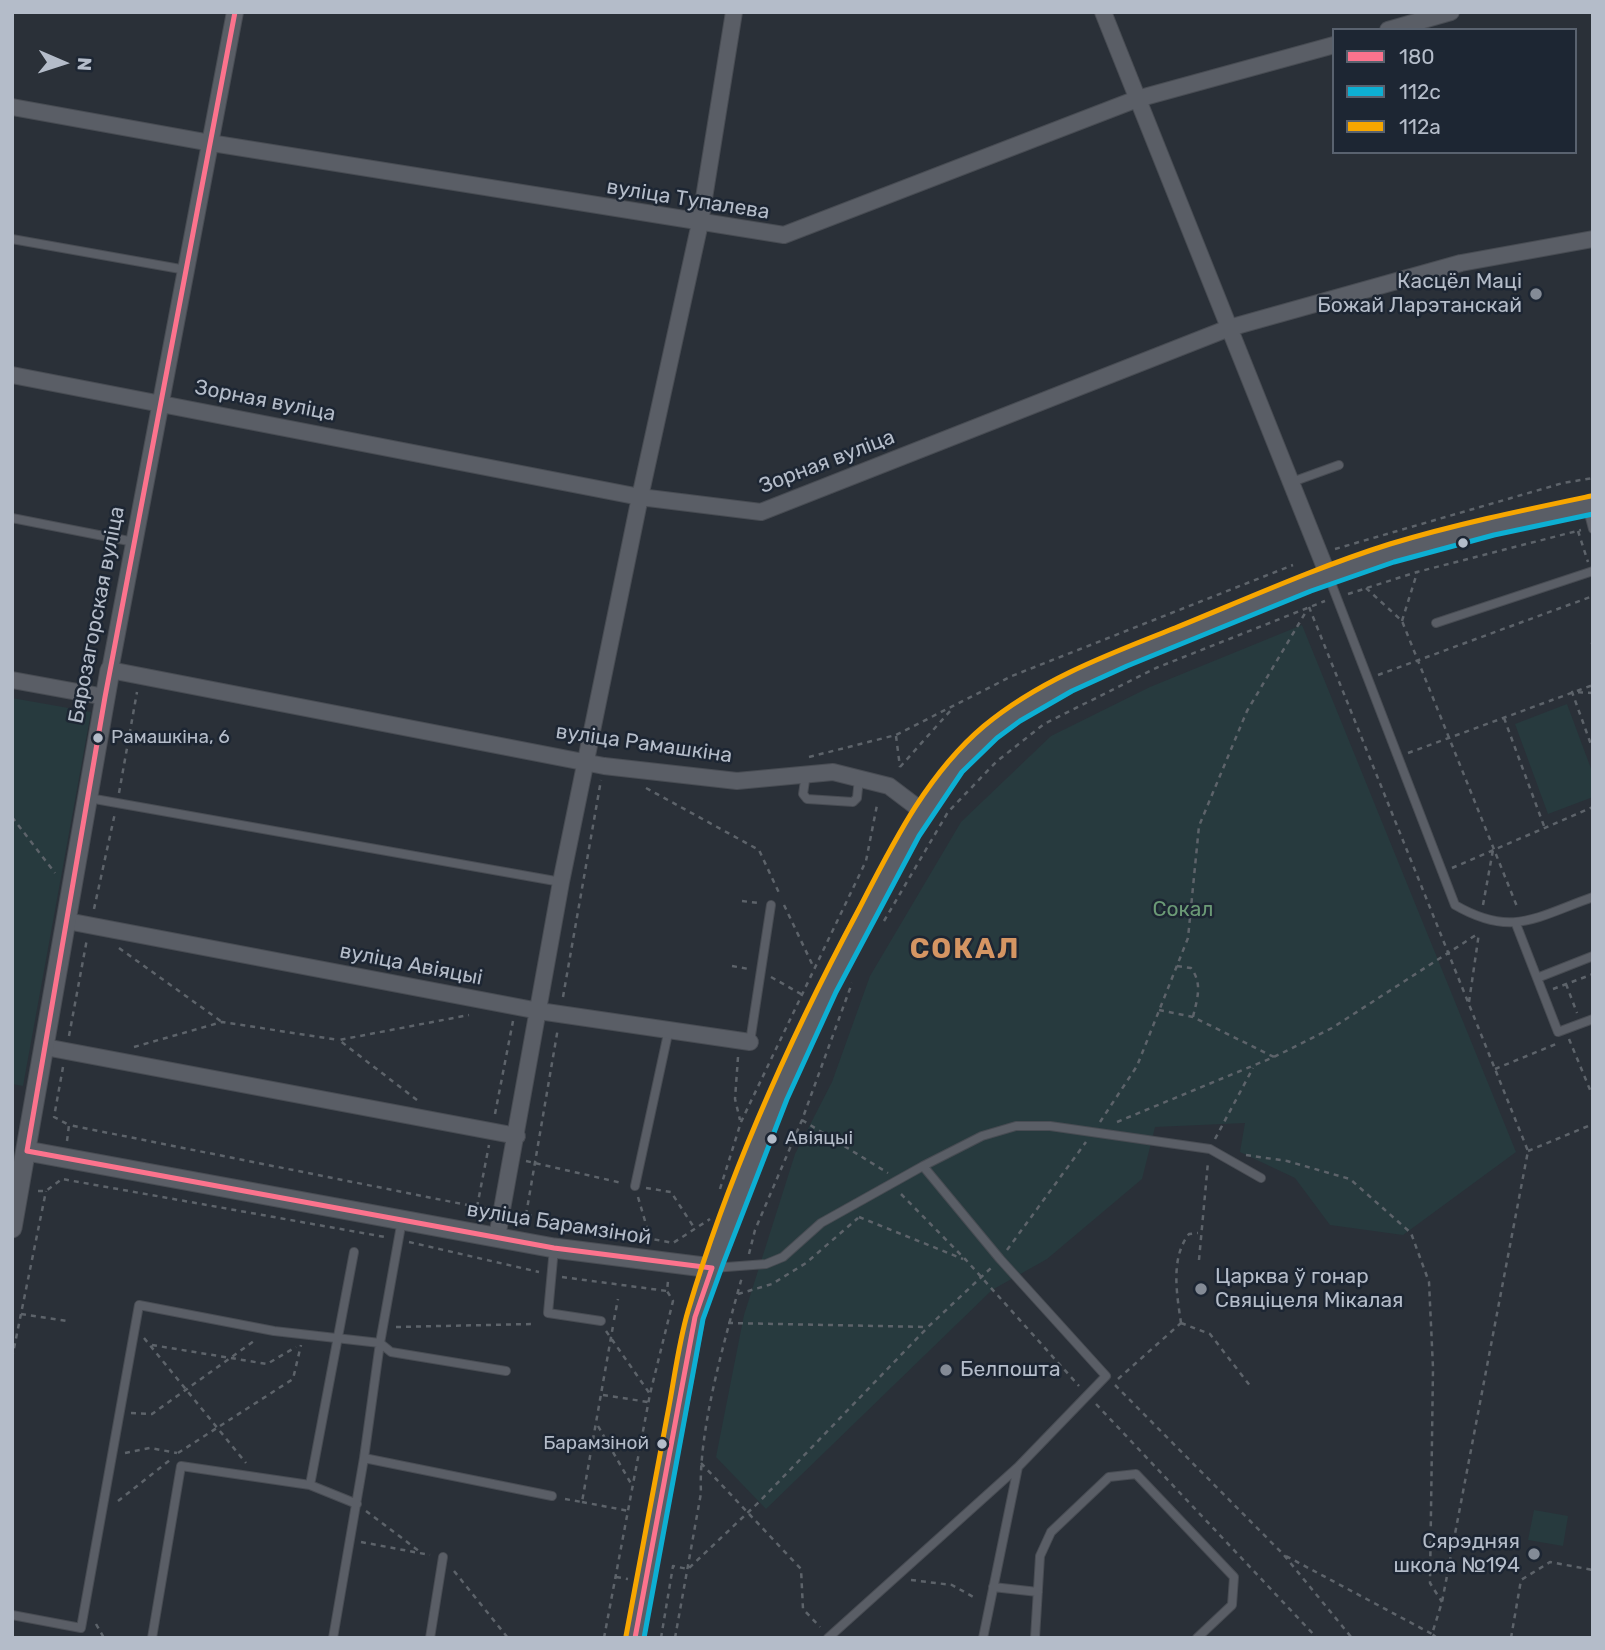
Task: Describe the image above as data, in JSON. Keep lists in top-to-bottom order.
{
  "streets": {
    "street": [
      "вуліца Тупалева",
      "Зорная вуліца",
      "Бярозагорская вуліца",
      "вуліца Рамашкіна",
      "вуліца Авіяцыі",
      "вуліца Барамзіной"
    ]
  },
  "crossings": [
    ["вуліца Тупалева", "Бярозагорская вуліца"],
    ["Зорная вуліца", "Бярозагорская вуліца"],
    ["Бярозагорская вуліца", "вуліца Рамашкіна"],
    ["Бярозагорская вуліца", "вуліца Авіяцыі"],
    ["Бярозагорская вуліца", "вуліца Барамзіной"]
  ],
  "districts": ["СОКАЛ"],
  "parks": ["Сокал"],
  "places": [
    "Касцёл Маці Божай Ларэтанскай",
    "Рамашкіна, 6",
    "Авіяцыі",
    "Царква ў гонар Свяціцеля Мікалая",
    "Белпошта",
    "Барамзіной",
    "Сярэдняя школа №194"
  ],
  "lines": ["transit line 180", "transit line 112а", "transit line 112с"],
  "legend": ["180", "112с", "112а"],
  "north": "right"
}
